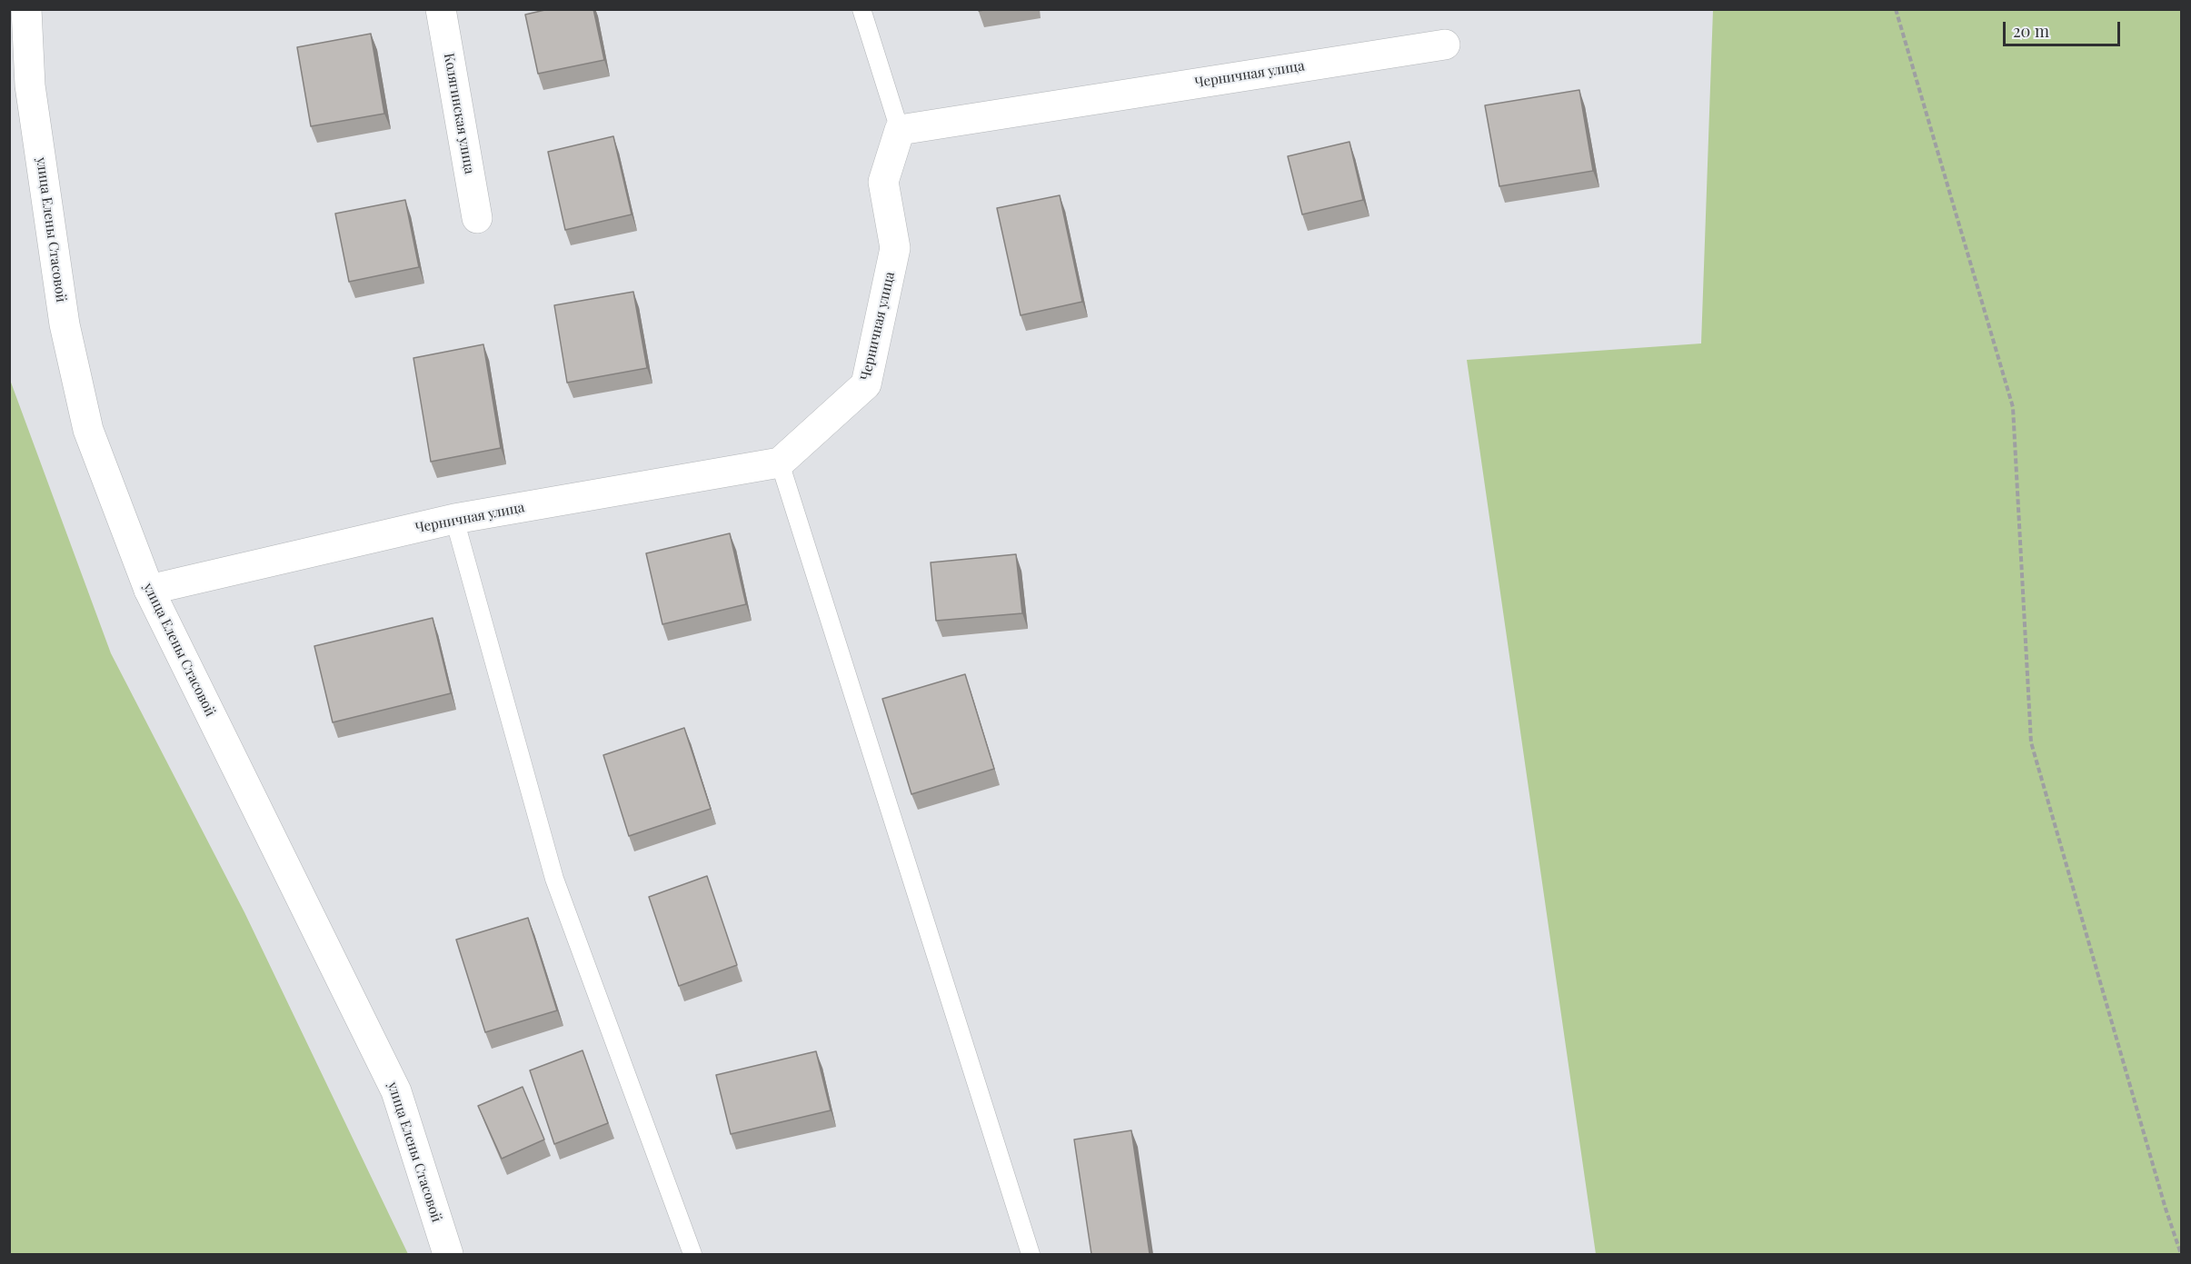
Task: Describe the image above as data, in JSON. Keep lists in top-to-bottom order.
{
  "streets": {
    "street": ["Черничная улица", "Колягинская улица", "улица Елены Стасовой"]
  },
  "crossings": [
    ["Черничная улица", "улица Елены Стасовой"]
  ],
  "scale_bar": "20 m"
}
